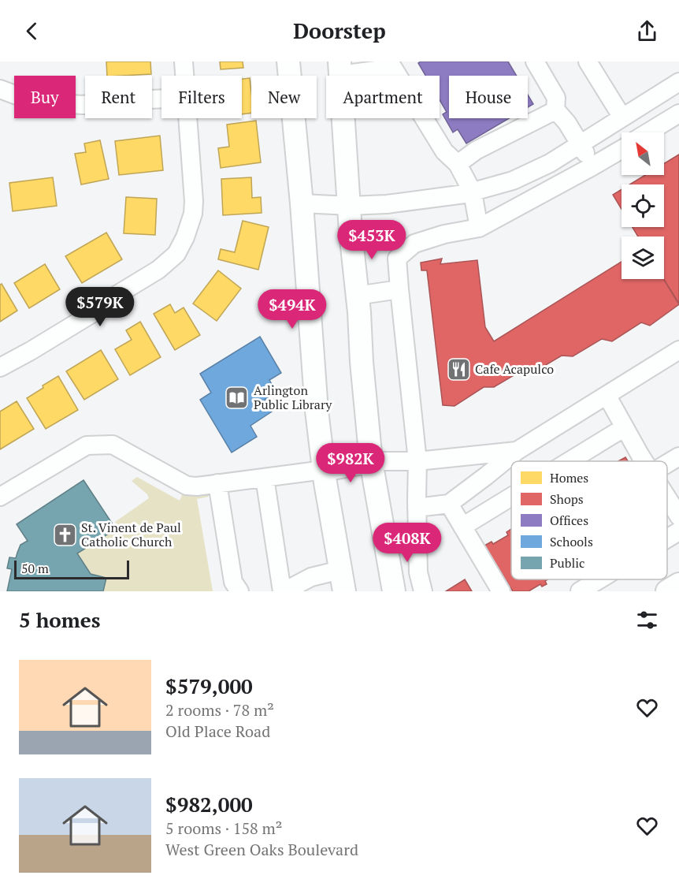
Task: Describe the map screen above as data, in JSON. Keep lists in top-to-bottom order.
{
  "places": {
    "restaurant": ["Cafe Acapulco"],
    "library": ["Arlington Public Library"],
    "church": ["St. Vinent de Paul Catholic Church"]
  },
  "legend": [
    "Homes",
    "Shops",
    "Offices",
    "Schools",
    "Public"
  ],
  "scale_bar": "50 m",
  "north": "top left",
  "page": {
    "header": "Doorstep",
    "chip": [
      "Buy",
      "Rent",
      "Filters",
      "New",
      "Apartment",
      "House"
    ],
    "price": [
      "$453K",
      "$579K",
      "$494K",
      "$982K",
      "$408K"
    ],
    "scale": "50 m",
    "heading": "5 homes",
    "list": [
      {
        "name": "$579,000",
        "note": "2 rooms · 78 m² · Old Place Road"
      },
      {
        "name": "$982,000",
        "note": "5 rooms · 158 m² · West Green Oaks Boulevard"
      }
    ]
  }
}
